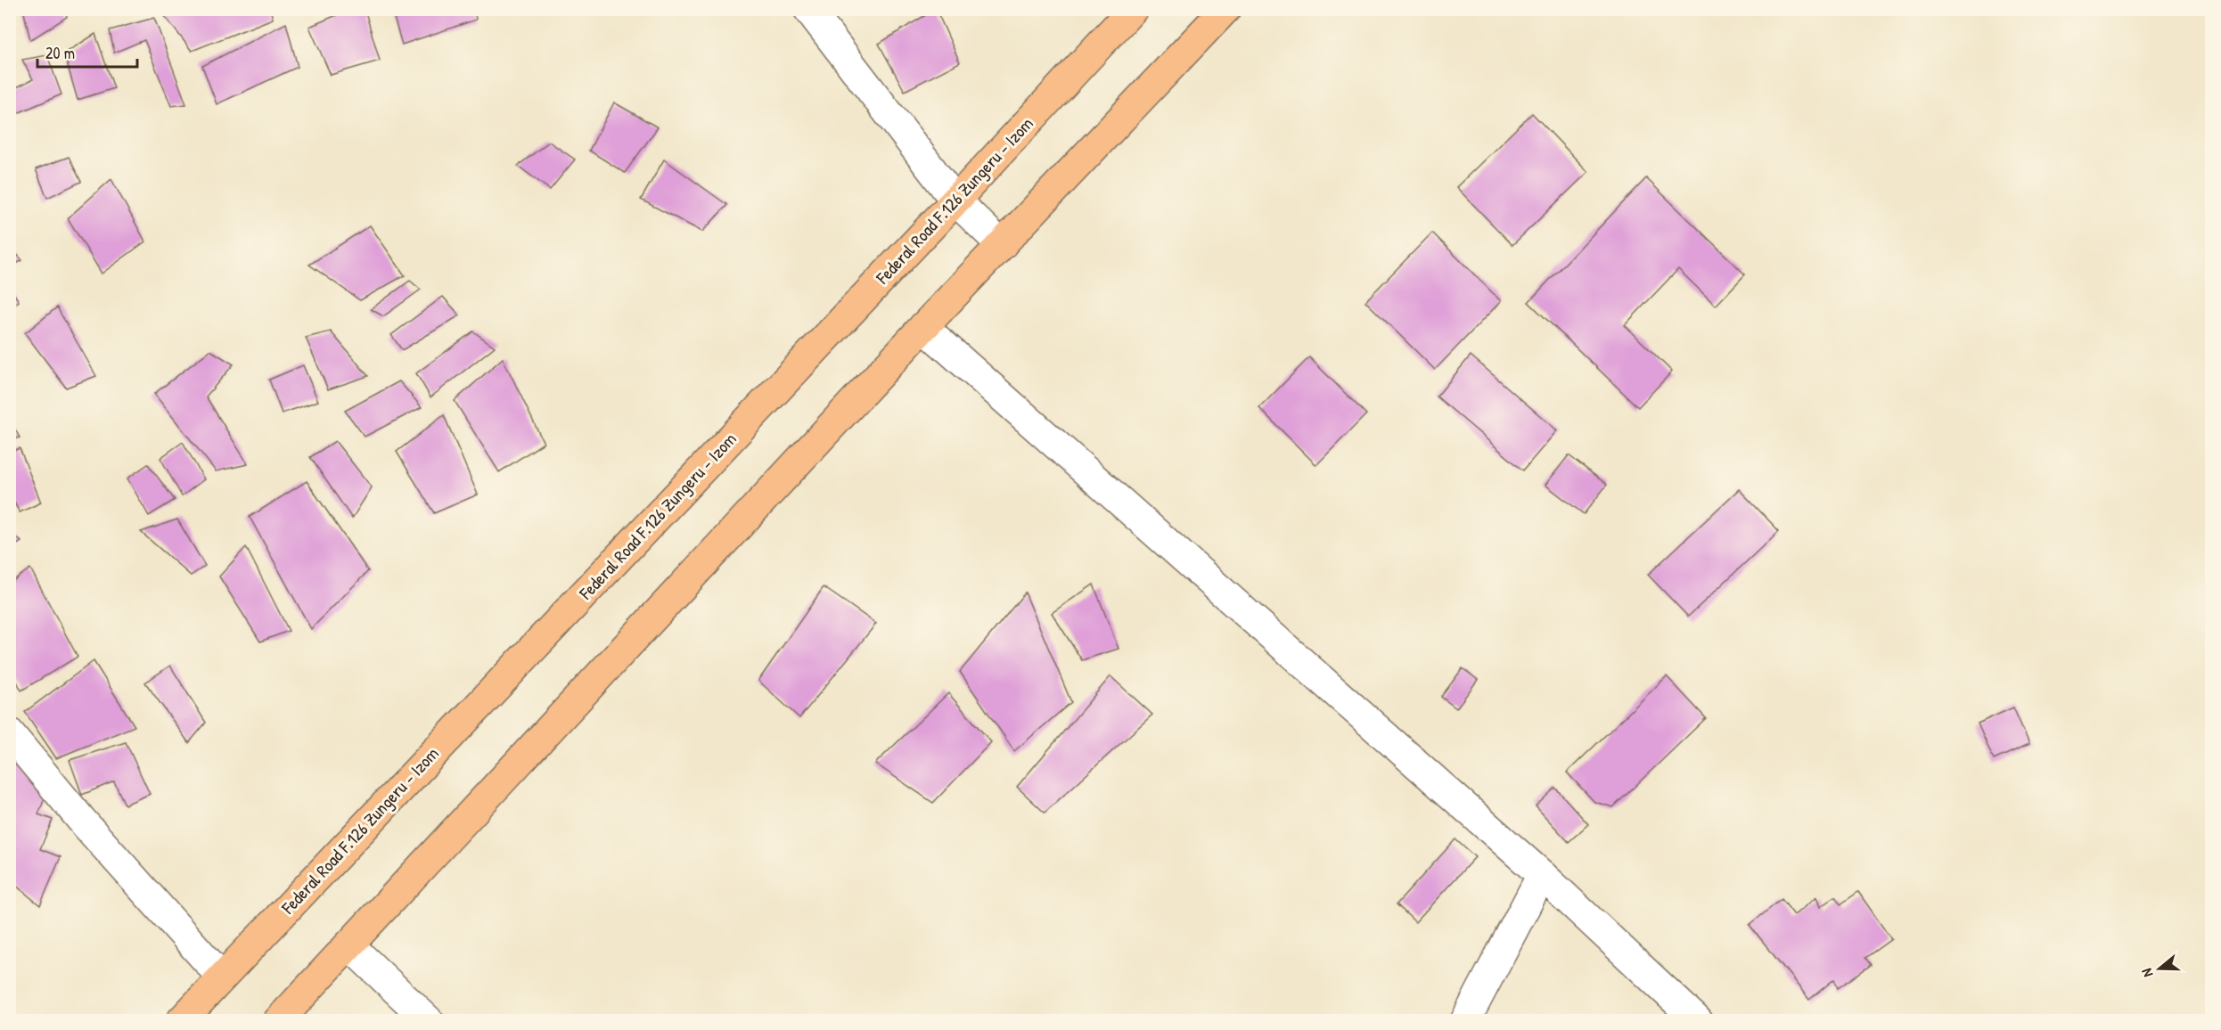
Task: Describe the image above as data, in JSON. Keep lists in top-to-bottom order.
{
  "streets": {
    "main road": ["Federal Road F.126 Zungeru - Izom"]
  },
  "scale_bar": "20 m",
  "north": "left"
}
